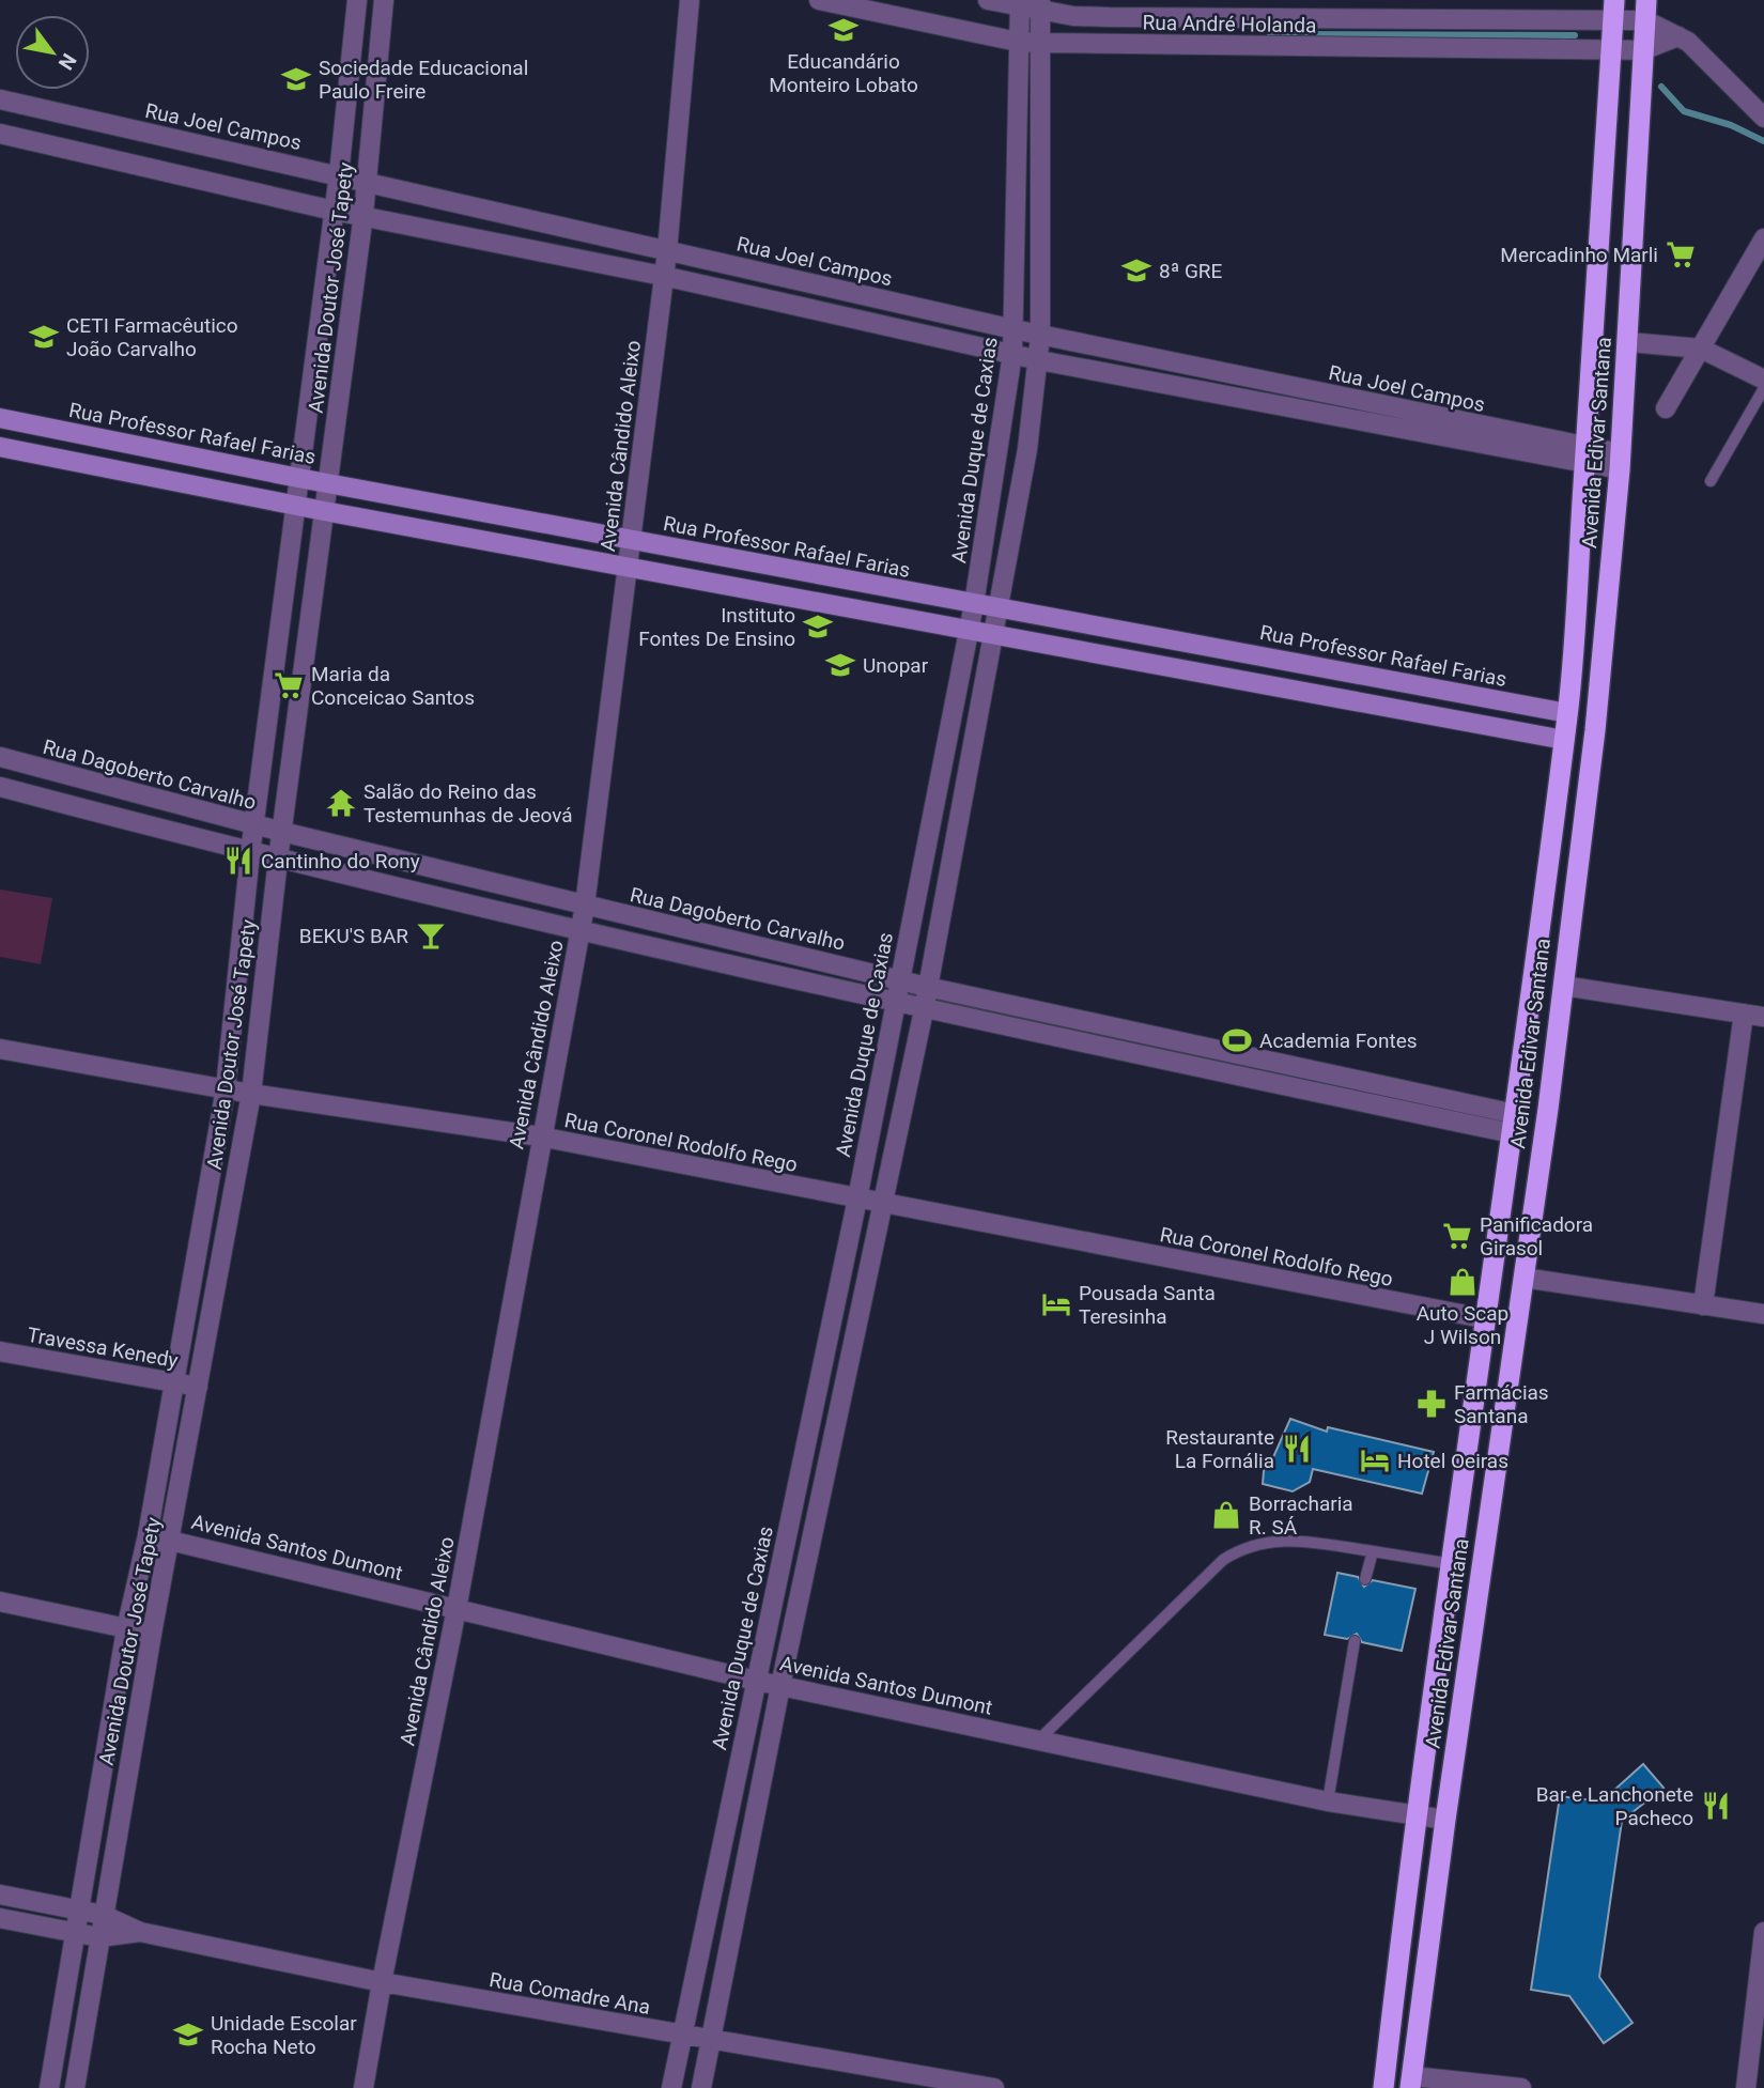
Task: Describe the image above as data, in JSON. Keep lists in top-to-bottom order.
{
  "streets": {
    "highway": ["Avenida Edivar Santana"],
    "main road": ["Rua Professor Rafael Farias"],
    "street": [
      "Rua André Holanda",
      "Rua Joel Campos",
      "Avenida Doutor José Tapety",
      "Avenida Cândido Aleixo",
      "Avenida Duque de Caxias",
      "Rua Dagoberto Carvalho",
      "Rua Coronel Rodolfo Rego",
      "Travessa Kenedy",
      "Avenida Santos Dumont",
      "Rua Comadre Ana"
    ]
  },
  "crossings": [
    ["Rua André Holanda", "Avenida Edivar Santana"],
    ["Rua André Holanda", "Avenida Duque de Caxias"],
    ["Rua Joel Campos", "Avenida Doutor José Tapety"],
    ["Rua Joel Campos", "Avenida Edivar Santana"],
    ["Rua Joel Campos", "Avenida Cândido Aleixo"],
    ["Rua Joel Campos", "Avenida Duque de Caxias"],
    ["Avenida Doutor José Tapety", "Rua Professor Rafael Farias"],
    ["Avenida Doutor José Tapety", "Rua Dagoberto Carvalho"],
    ["Avenida Doutor José Tapety", "Rua Coronel Rodolfo Rego"],
    ["Avenida Doutor José Tapety", "Travessa Kenedy"],
    ["Avenida Doutor José Tapety", "Avenida Santos Dumont"],
    ["Avenida Doutor José Tapety", "Rua Comadre Ana"],
    ["Rua Professor Rafael Farias", "Avenida Edivar Santana"],
    ["Rua Professor Rafael Farias", "Avenida Cândido Aleixo"],
    ["Rua Professor Rafael Farias", "Avenida Duque de Caxias"],
    ["Avenida Edivar Santana", "Rua Dagoberto Carvalho"],
    ["Avenida Edivar Santana", "Rua Coronel Rodolfo Rego"],
    ["Avenida Edivar Santana", "Avenida Santos Dumont"],
    ["Avenida Cândido Aleixo", "Rua Dagoberto Carvalho"],
    ["Avenida Cândido Aleixo", "Rua Coronel Rodolfo Rego"],
    ["Avenida Cândido Aleixo", "Avenida Santos Dumont"],
    ["Avenida Cândido Aleixo", "Rua Comadre Ana"],
    ["Avenida Duque de Caxias", "Rua Dagoberto Carvalho"],
    ["Avenida Duque de Caxias", "Rua Coronel Rodolfo Rego"],
    ["Avenida Duque de Caxias", "Avenida Santos Dumont"],
    ["Avenida Duque de Caxias", "Rua Comadre Ana"]
  ],
  "places": {
    "school or university": [
      "Educandário Monteiro Lobato",
      "Sociedade Educacional Paulo Freire",
      "8ª GRE",
      "CETI Farmacêutico João Carvalho",
      "Instituto Fontes De Ensino",
      "Unopar",
      "Unidade Escolar Rocha Neto"
    ],
    "supermarket": ["Mercadinho Marli", "Maria da Conceicao Santos", "Panificadora Girasol"],
    "temple": ["Salão do Reino das Testemunhas de Jeová"],
    "restaurant": ["Cantinho do Rony", "Restaurante La Fornália", "Bar e Lanchonete Pacheco"],
    "bar": ["BEKU'S BAR"],
    "sports": ["Academia Fontes"],
    "shop": ["Auto Scap J Wilson", "Borracharia R. SÁ"],
    "hotel": ["Pousada Santa Teresinha", "Hotel Oeiras"],
    "pharmacy": ["Farmácias Santana"]
  },
  "north": "bottom right"
}
